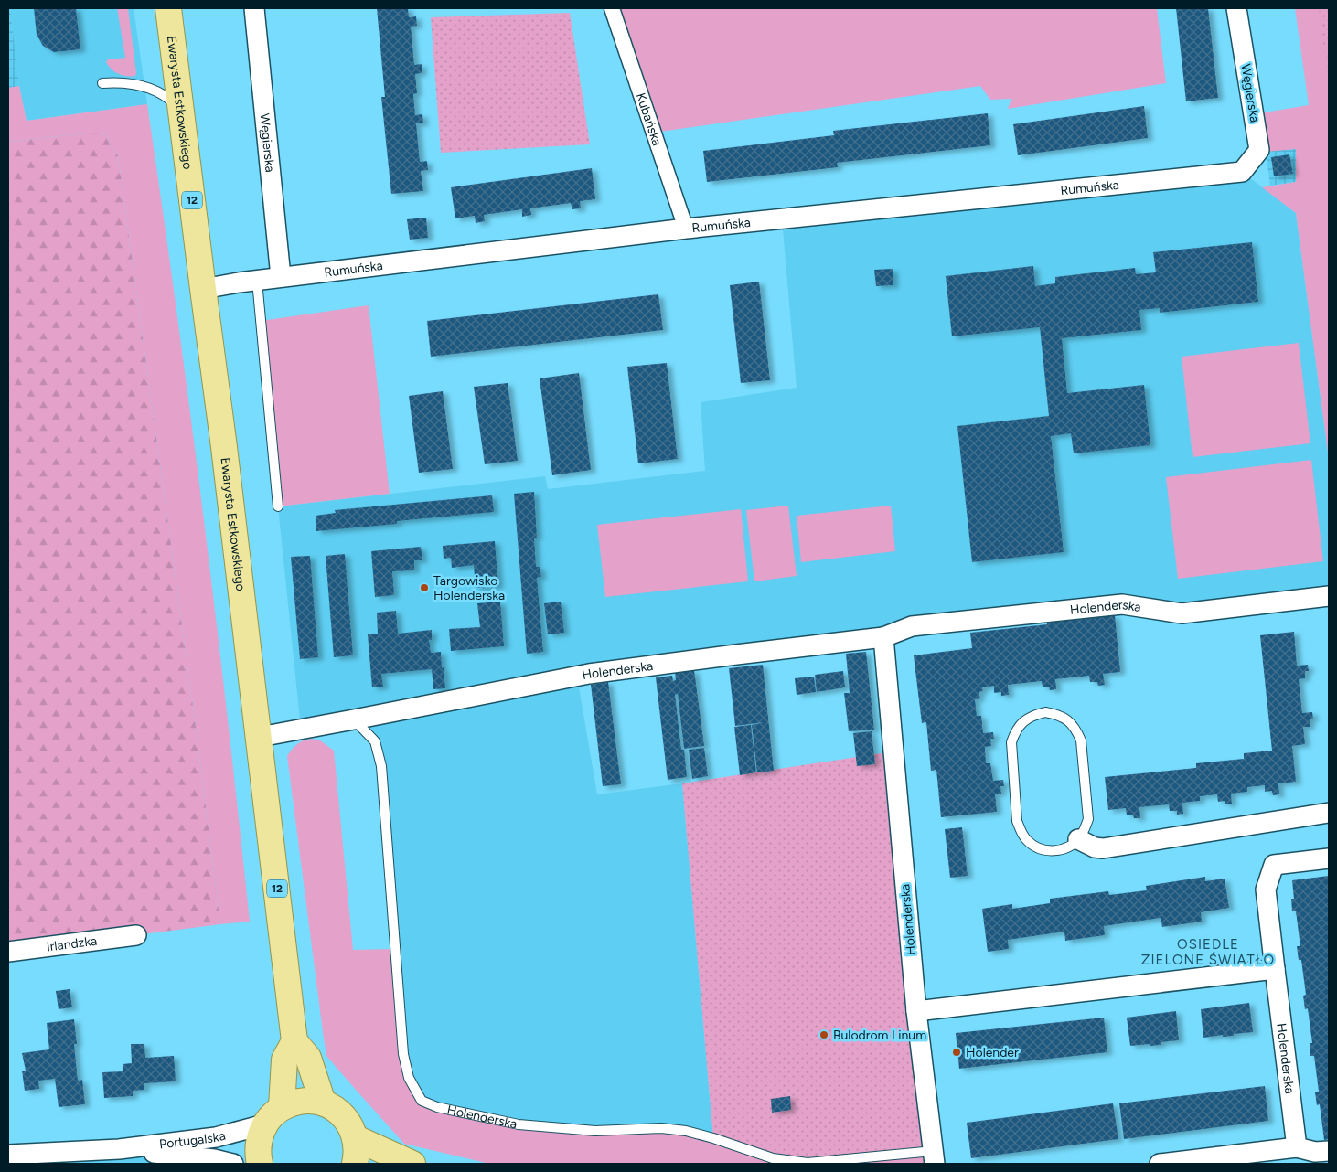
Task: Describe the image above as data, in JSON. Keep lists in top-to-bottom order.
{
  "streets": {
    "main road": ["Ewarysta Estkowskiego", "12"],
    "street": [
      "Węgierska",
      "Kubańska",
      "Rumuńska",
      "Holenderska",
      "Irlandzka",
      "Portugalska"
    ]
  },
  "crossings": [
    ["Węgierska", "Rumuńska"],
    ["Ewarysta Estkowskiego", "Rumuńska"],
    ["Ewarysta Estkowskiego", "Holenderska"],
    ["Kubańska", "Rumuńska"]
  ],
  "districts": ["OSIEDLE ZIELONE ŚWIATŁO"],
  "places": ["Targowisko Holenderska", "Bulodrom Linum", "Holender"]
}
